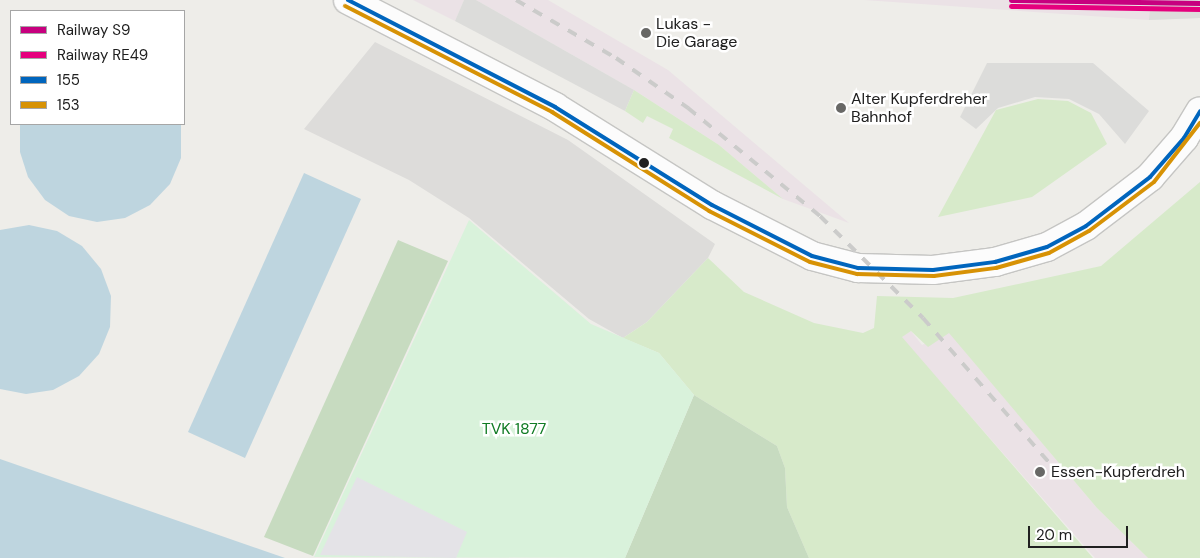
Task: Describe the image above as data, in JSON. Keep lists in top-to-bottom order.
{
  "parks": ["TVK 1877"],
  "places": ["Lukas - Die Garage", "Alter Kupferdreher Bahnhof", "Essen-Kupferdreh"],
  "lines": [
    "rail line S9",
    "transit line 155",
    "rail line RE49",
    "transit line 153"
  ],
  "legend": [
    "Railway S9",
    "Railway RE49",
    "155",
    "153"
  ],
  "scale_bar": "20 m"
}
